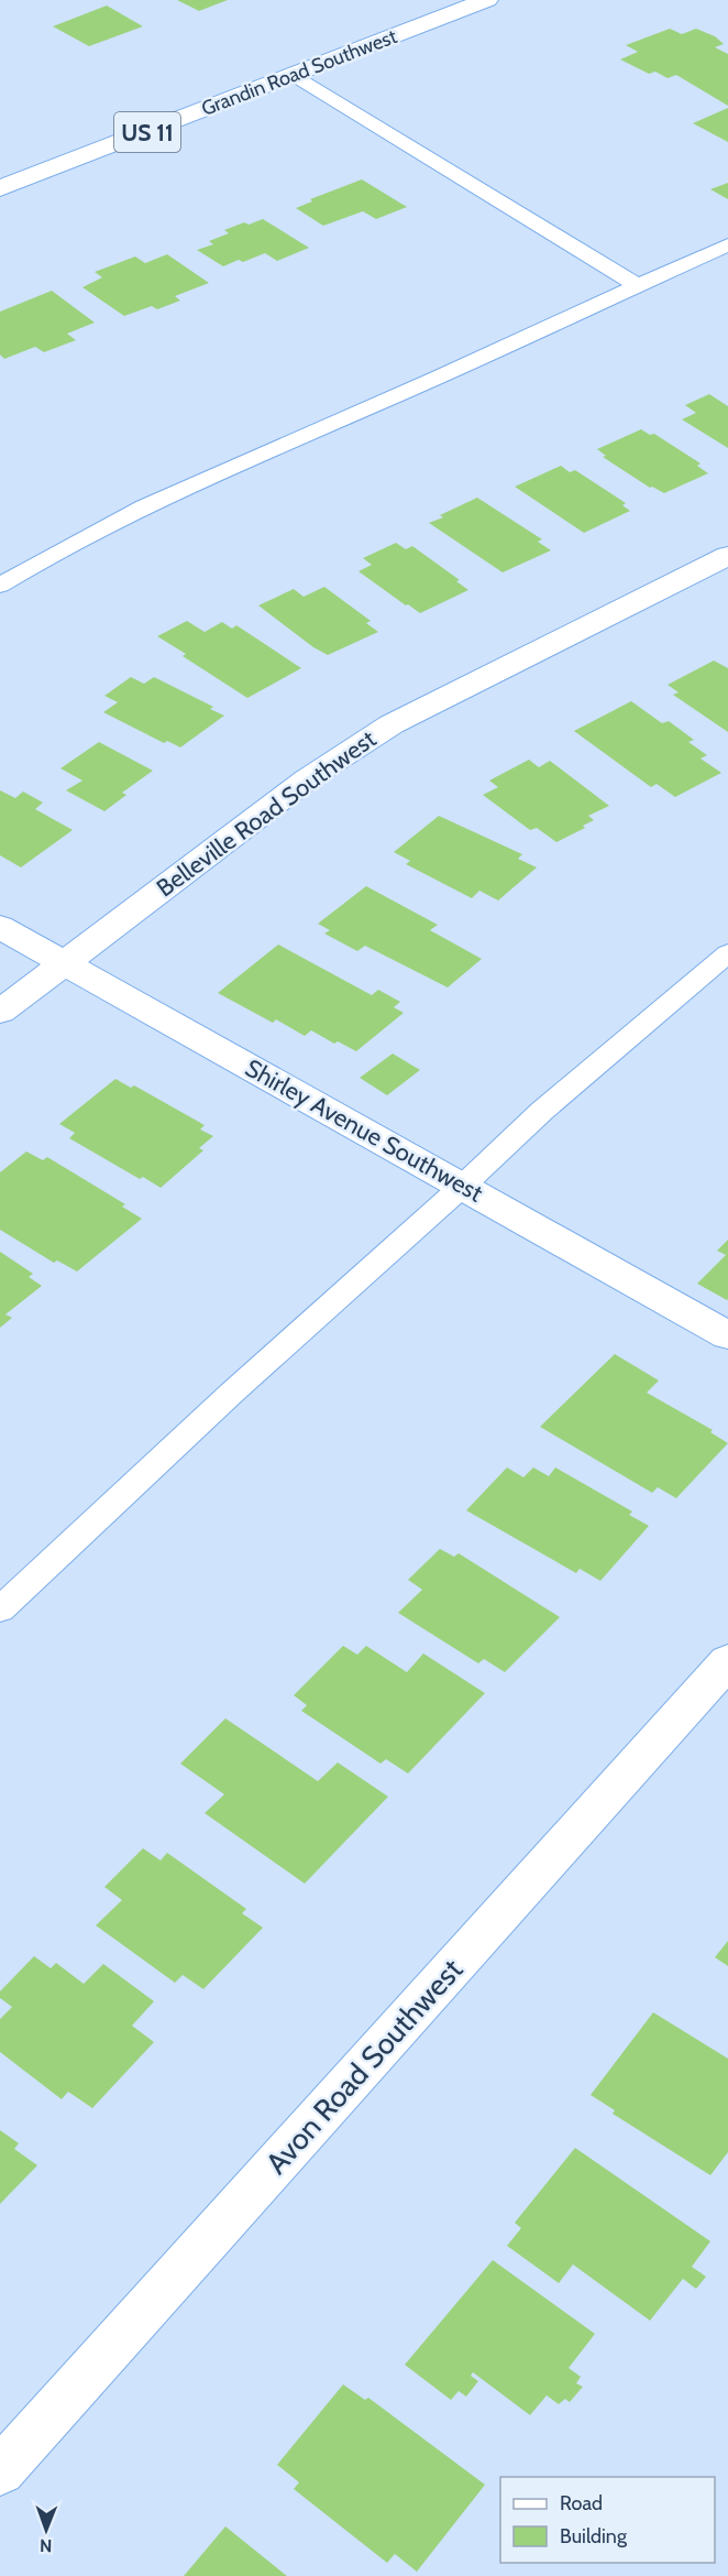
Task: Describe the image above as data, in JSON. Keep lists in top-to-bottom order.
{
  "streets": {
    "street": [
      "Grandin Road Southwest",
      "US 11",
      "Belleville Road Southwest",
      "Shirley Avenue Southwest",
      "Avon Road Southwest"
    ]
  },
  "crossings": [
    ["Belleville Road Southwest", "Shirley Avenue Southwest"]
  ],
  "legend": ["Road", "Building"],
  "north": "bottom"
}
